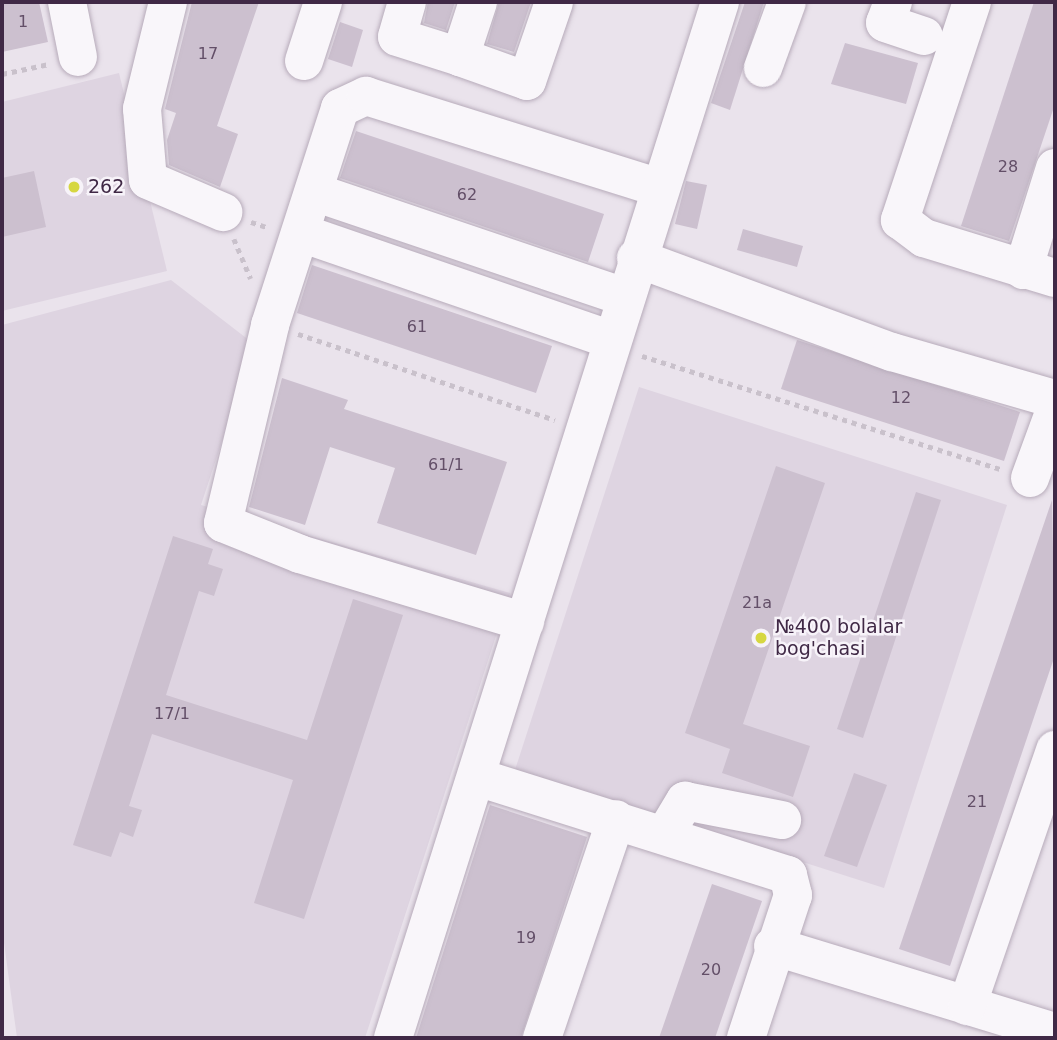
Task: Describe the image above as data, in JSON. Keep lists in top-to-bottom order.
{
  "places": ["262", "№400 bolalar bog'chasi"],
  "house_numbers": [
    "1",
    "17",
    "28",
    "62",
    "61",
    "12",
    "61/1",
    "21a",
    "17/1",
    "21",
    "19",
    "20"
  ]
}
